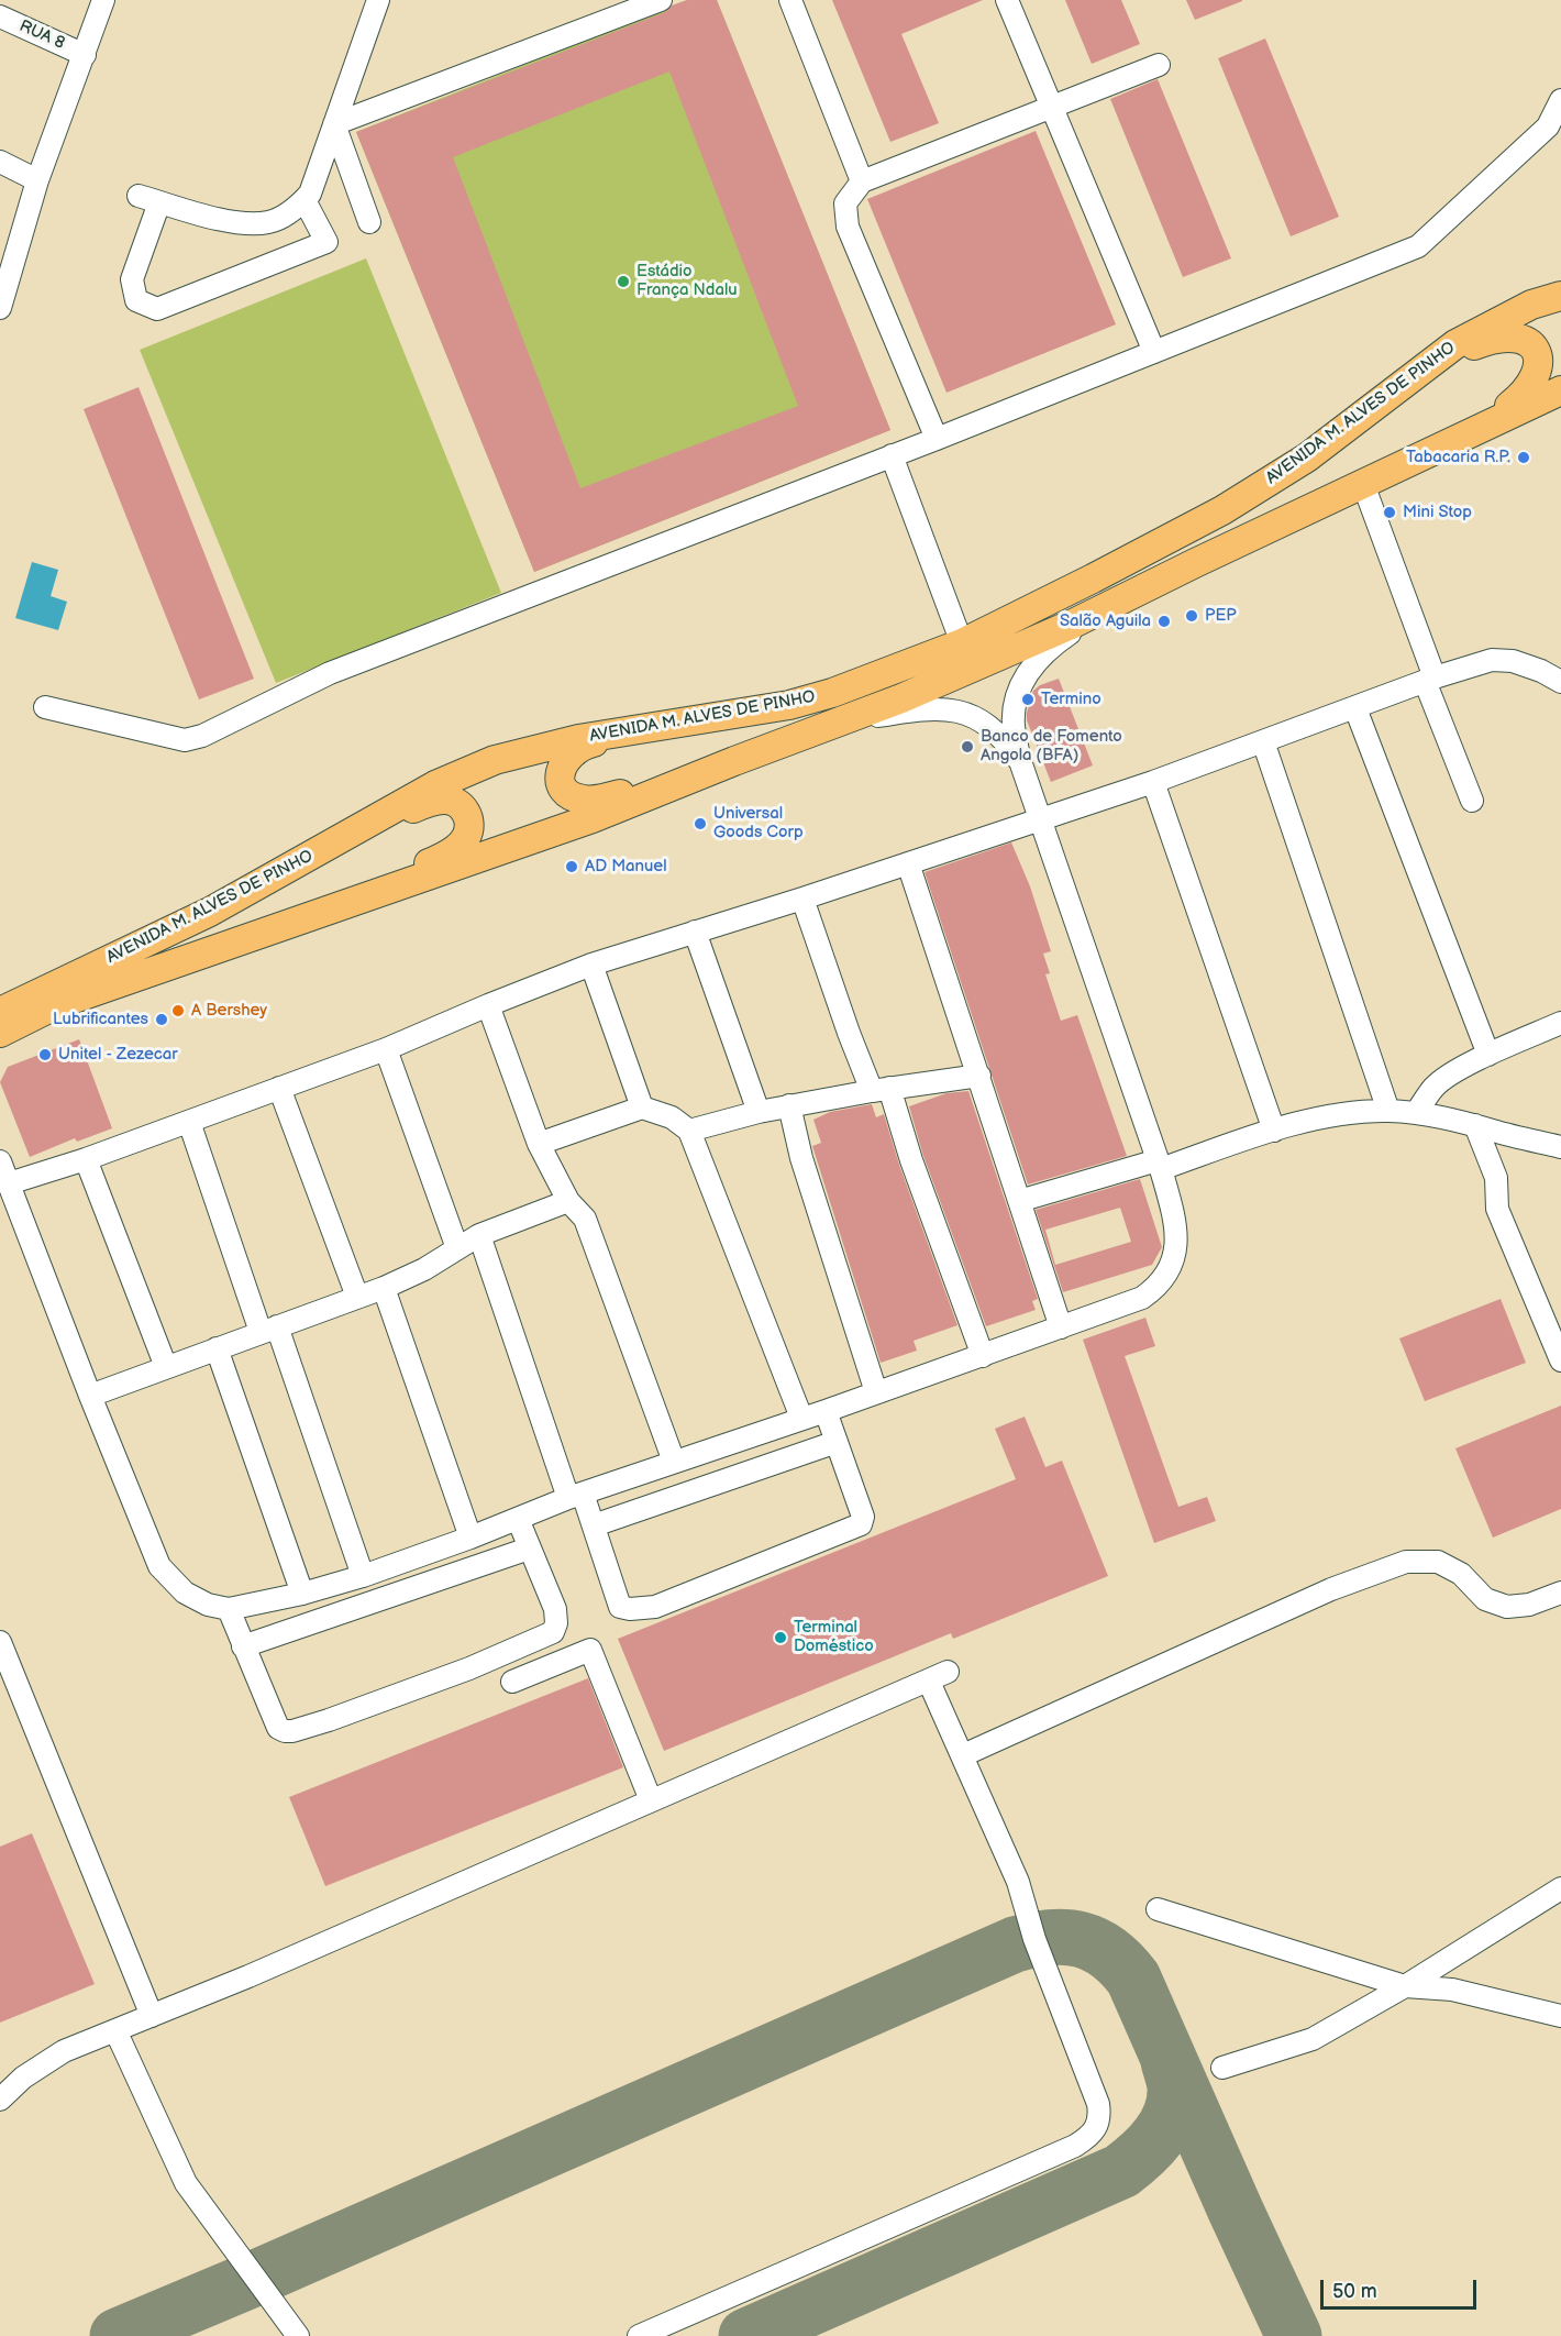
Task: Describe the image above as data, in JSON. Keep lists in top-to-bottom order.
{
  "streets": {
    "main road": ["AVENIDA M. ALVES DE PINHO"],
    "street": ["RUA 8"]
  },
  "places": [
    "Estádio França Ndalu",
    "Tabacaria R.P.",
    "Mini Stop",
    "PEP",
    "Salão Aguila",
    "Termino",
    "Banco de Fomento Angola (BFA)",
    "Universal Goods Corp",
    "AD Manuel",
    "A Bershey",
    "Lubrificantes",
    "Unitel - Zezecar",
    "Terminal Doméstico"
  ],
  "scale_bar": "50 m"
}
